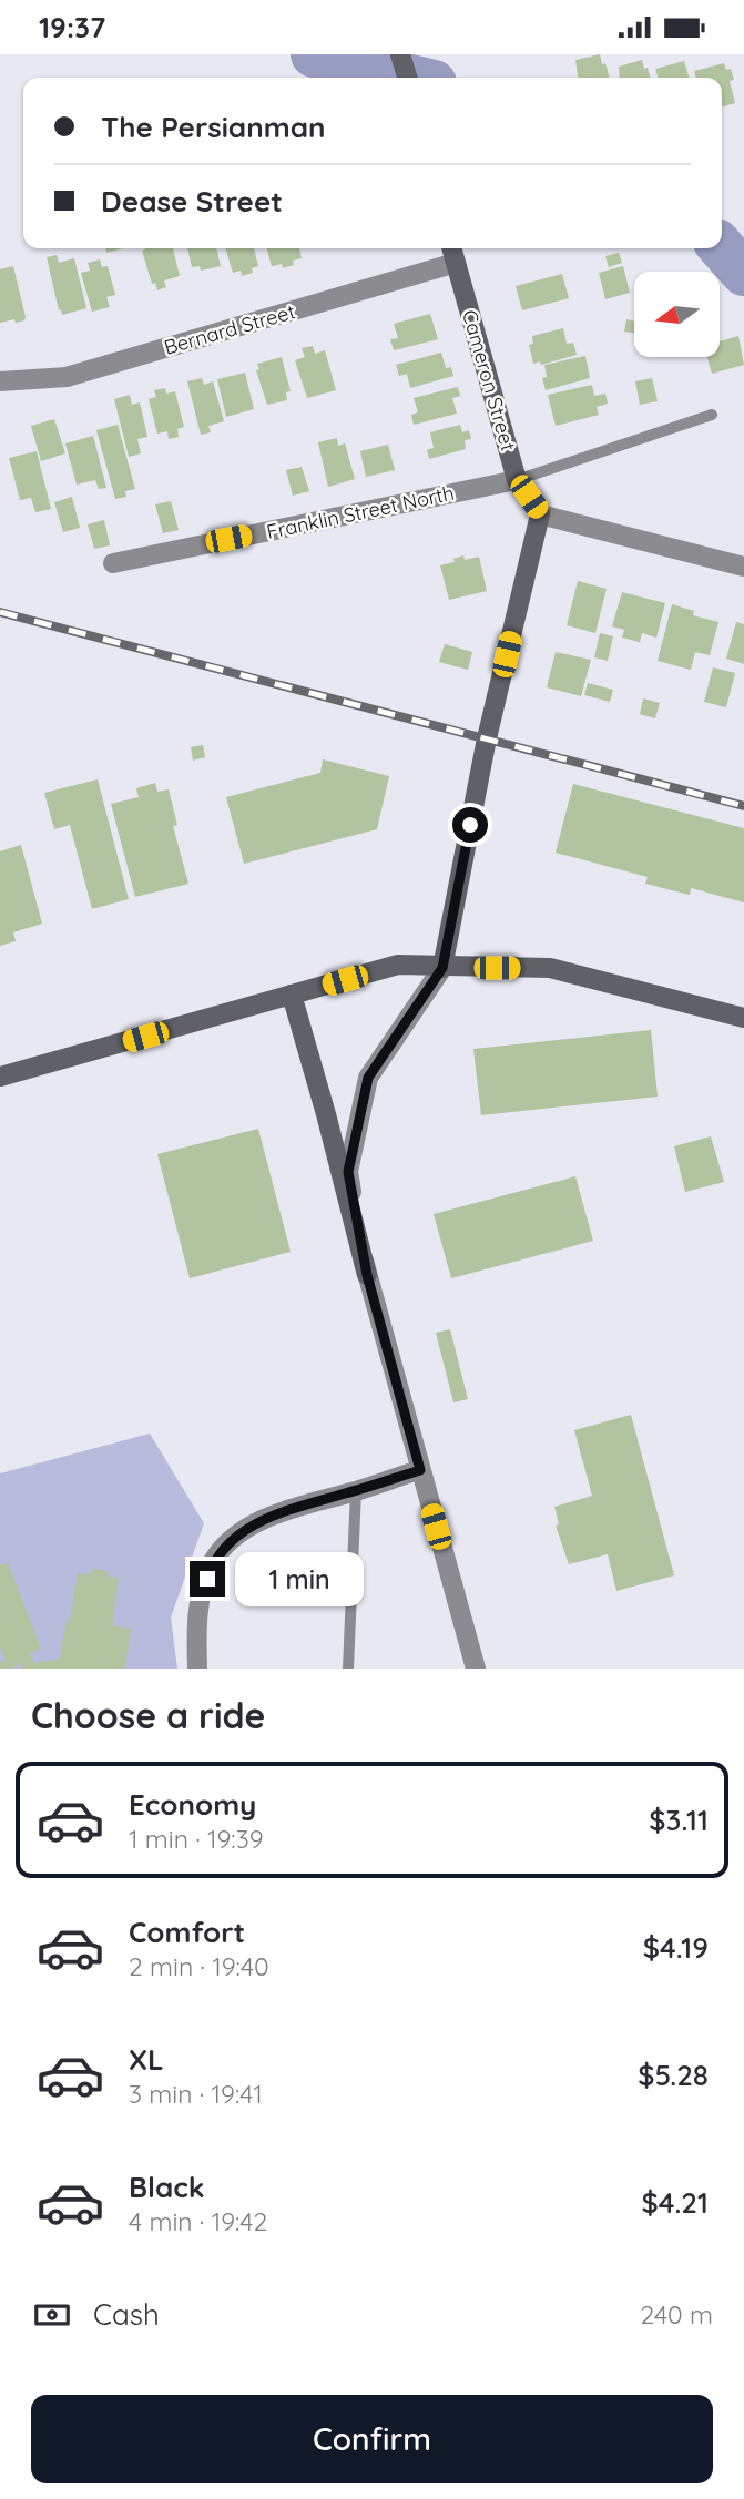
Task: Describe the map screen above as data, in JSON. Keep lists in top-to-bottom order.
{
  "streets": {
    "main road": ["Cameron Street"],
    "street": ["Bernard Street", "Franklin Street North"]
  },
  "crossings": [
    ["Bernard Street", "Cameron Street"],
    ["Cameron Street", "Franklin Street North"]
  ],
  "north": "left",
  "page": {
    "status": "19:37",
    "banner": ["The Persianman", "Dease Street"],
    "bubble": "1 min",
    "heading": "Choose a ride",
    "list": [
      {
        "name": "Economy",
        "note": "1 min · 19:39",
        "value": "$3.11"
      },
      {
        "name": "Comfort",
        "note": "2 min · 19:40",
        "value": "$4.19"
      },
      {
        "name": "XL",
        "note": "3 min · 19:41",
        "value": "$5.28"
      },
      {
        "name": "Black",
        "note": "4 min · 19:42",
        "value": "$4.21"
      }
    ],
    "pay": ["Cash", "240 m"],
    "buttons": "Confirm"
  }
}
